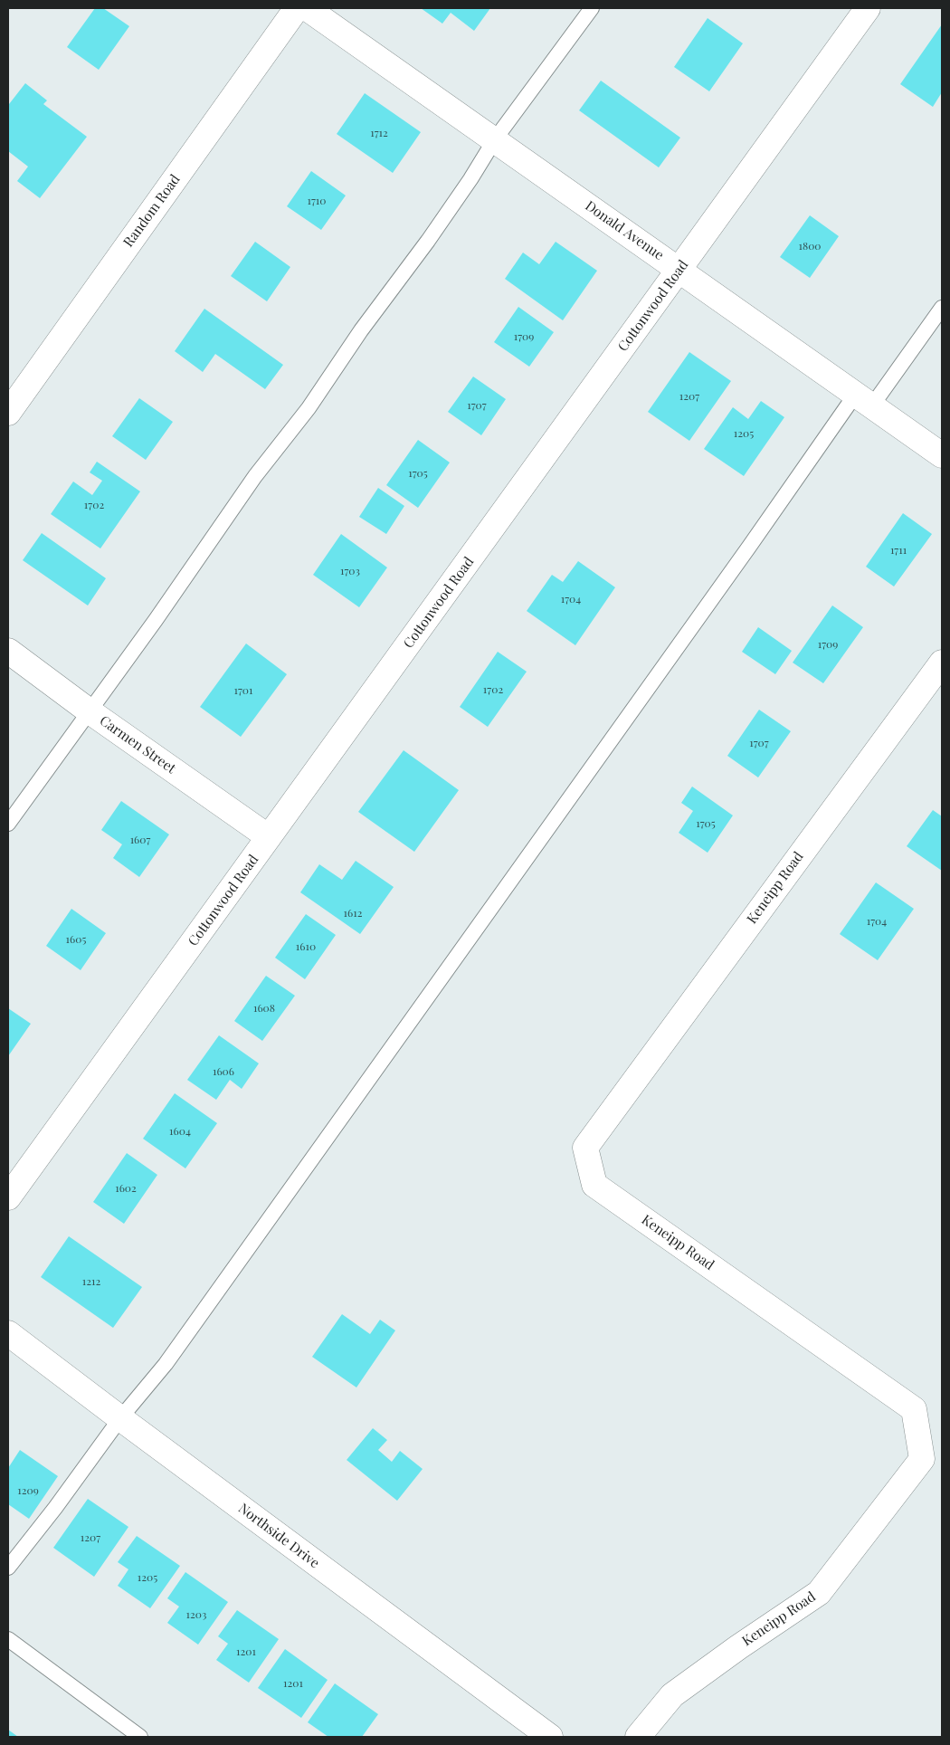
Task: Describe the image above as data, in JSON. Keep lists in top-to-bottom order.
{
  "streets": {
    "street": [
      "Random Road",
      "Donald Avenue",
      "Cottonwood Road",
      "Carmen Street",
      "Keneipp Road",
      "Northside Drive"
    ]
  },
  "crossings": [
    ["Donald Avenue", "Cottonwood Road"],
    ["Cottonwood Road", "Carmen Street"]
  ],
  "house_numbers": [
    "1712",
    "1710",
    "1800",
    "1709",
    "1207",
    "1707",
    "1205",
    "1705",
    "1702",
    "1711",
    "1703",
    "1704",
    "1709",
    "1702",
    "1701",
    "1707",
    "1705",
    "1607",
    "1612",
    "1704",
    "1605",
    "1610",
    "1608",
    "1606",
    "1604",
    "1602",
    "1212",
    "1209",
    "1207",
    "1205",
    "1203",
    "1201",
    "1201"
  ]
}
